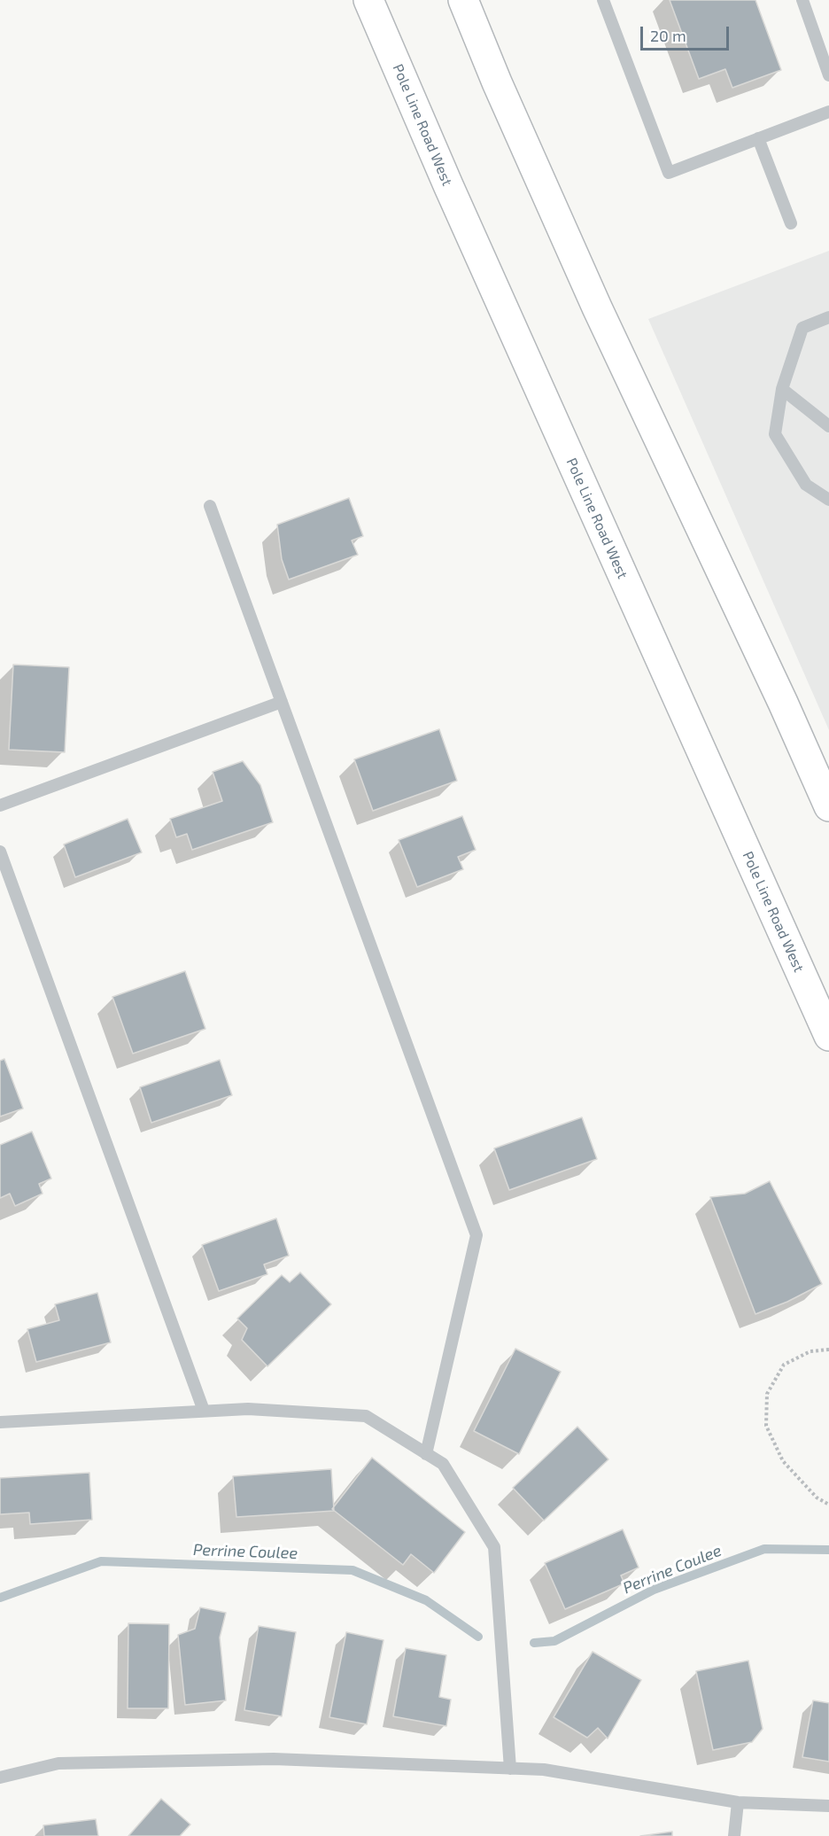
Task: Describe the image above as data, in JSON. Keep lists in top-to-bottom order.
{
  "streets": {
    "highway": ["Pole Line Road West"]
  },
  "water": ["Perrine Coulee"],
  "scale_bar": "20 m"
}
